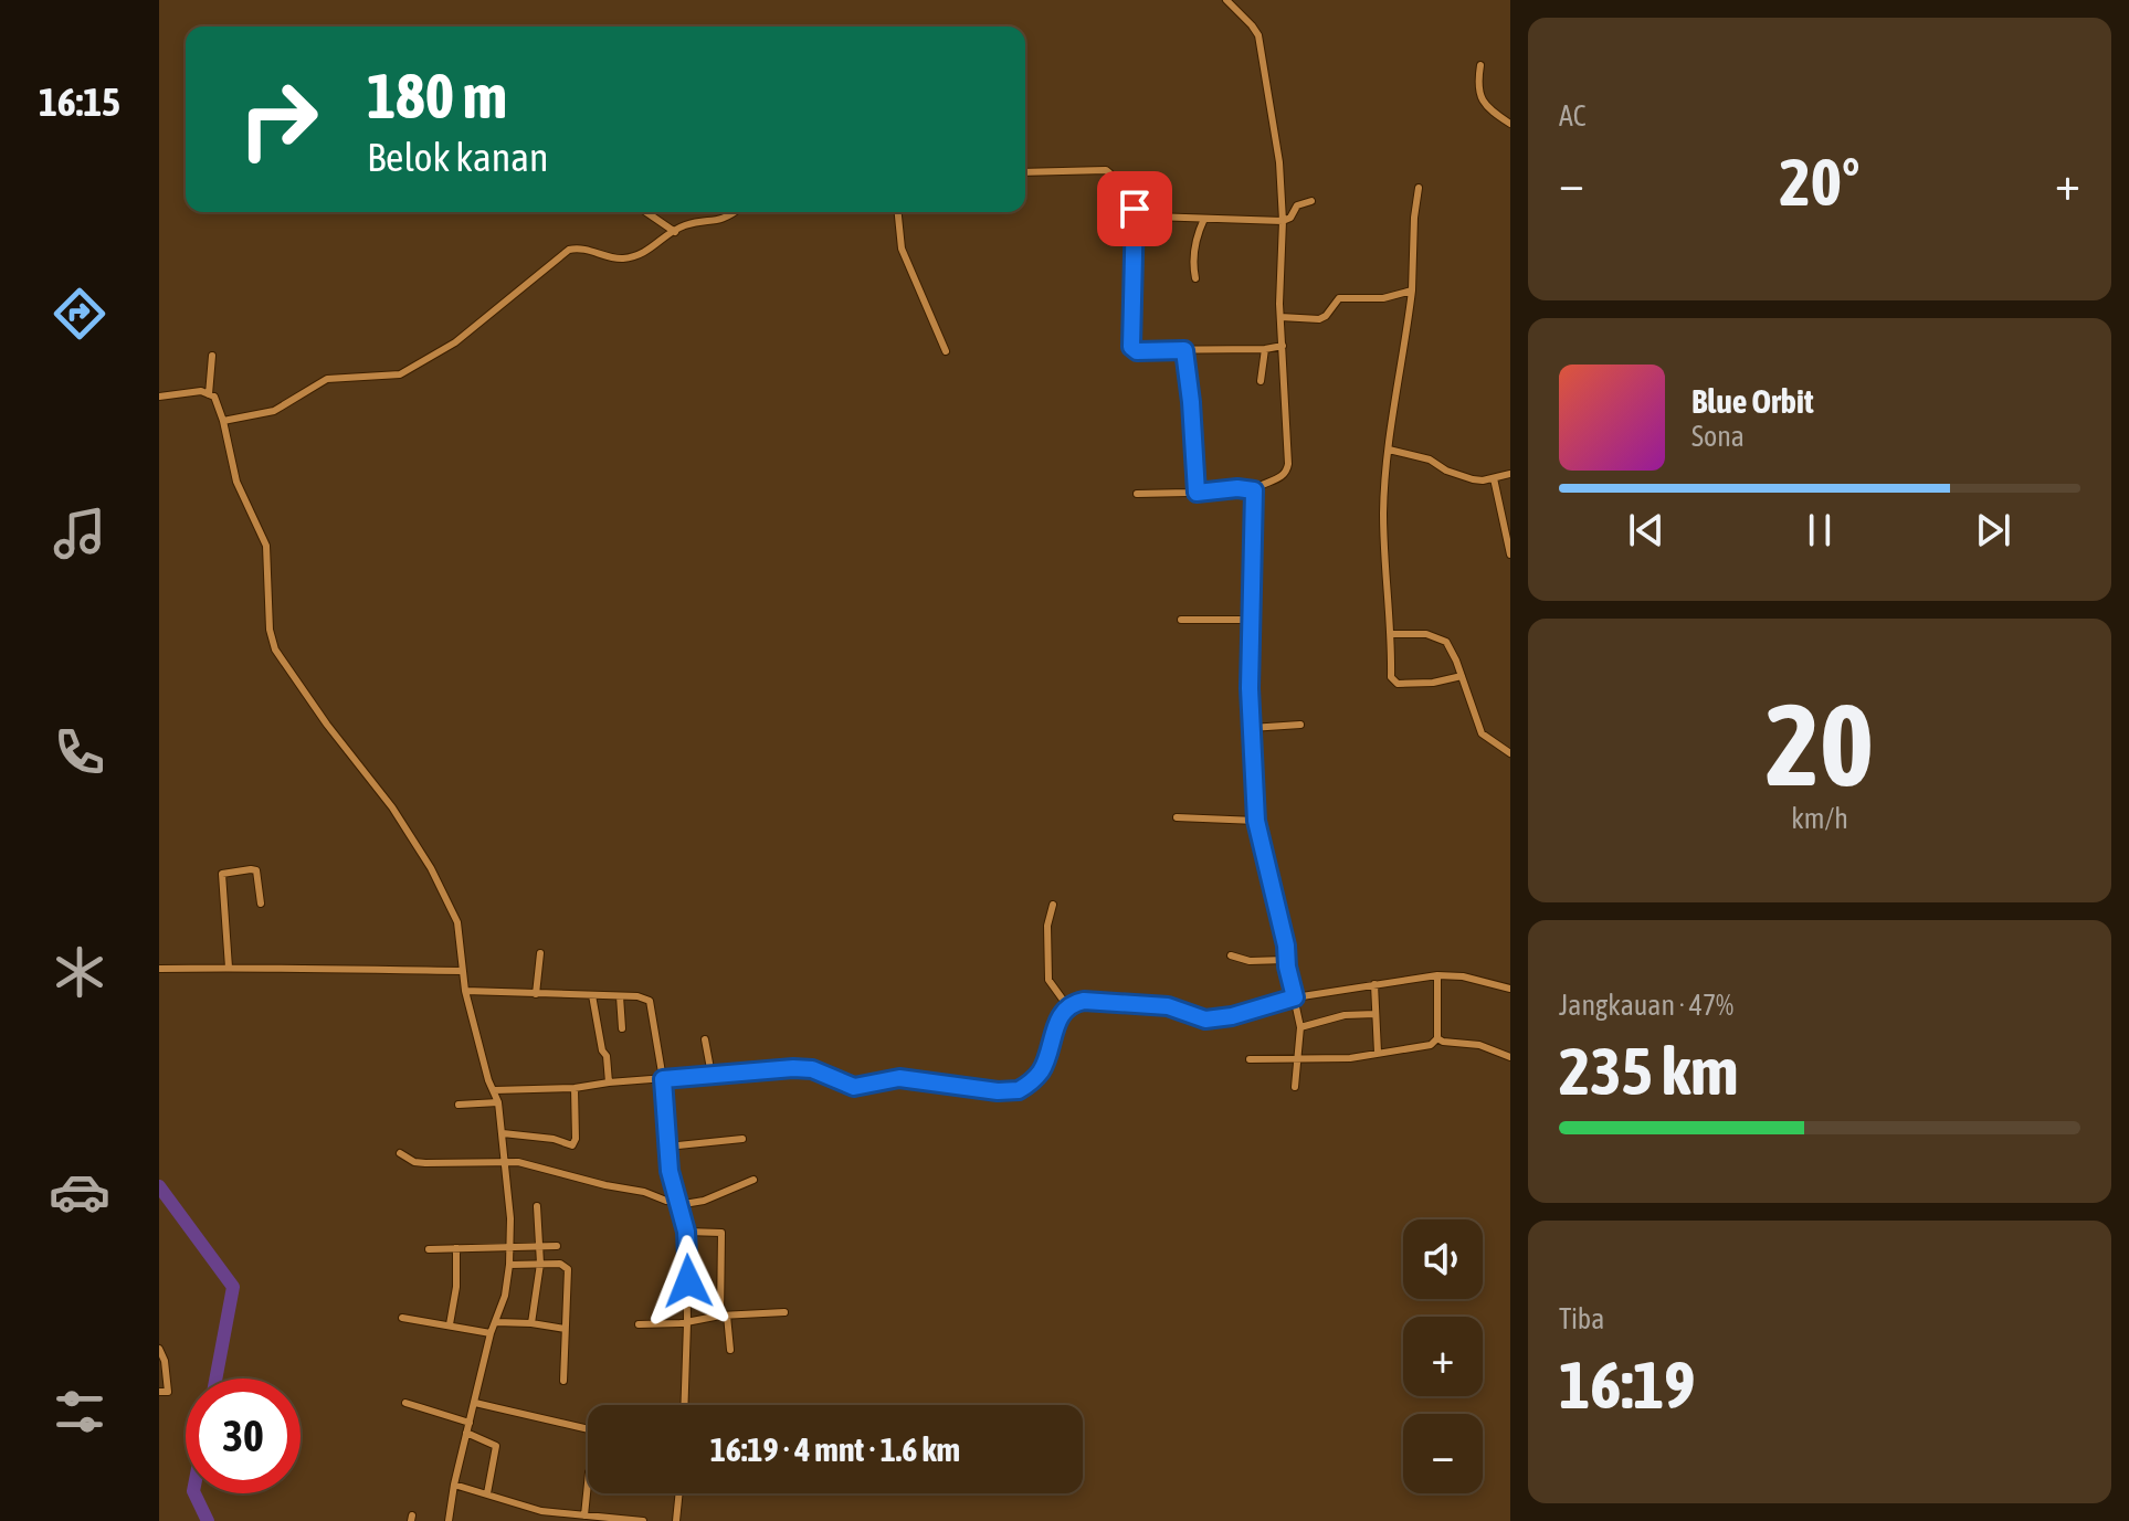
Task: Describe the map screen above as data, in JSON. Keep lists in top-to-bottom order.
{
  "page": {
    "tabs": "16:15",
    "tile": [
      "AC",
      ["20", "km/h"],
      ["Jangkauan · 47%", "235 km"],
      ["Tiba", "16:19"]
    ],
    "turn": ["180 m", "Belok kanan"],
    "heat": ["−", "20°", "+"],
    "song": ["Blue Orbit", "Sona"],
    "map_buttons": ["+", "−"],
    "limit": "30",
    "trip": "16:19 · 4 mnt · 1.6 km"
  }
}
